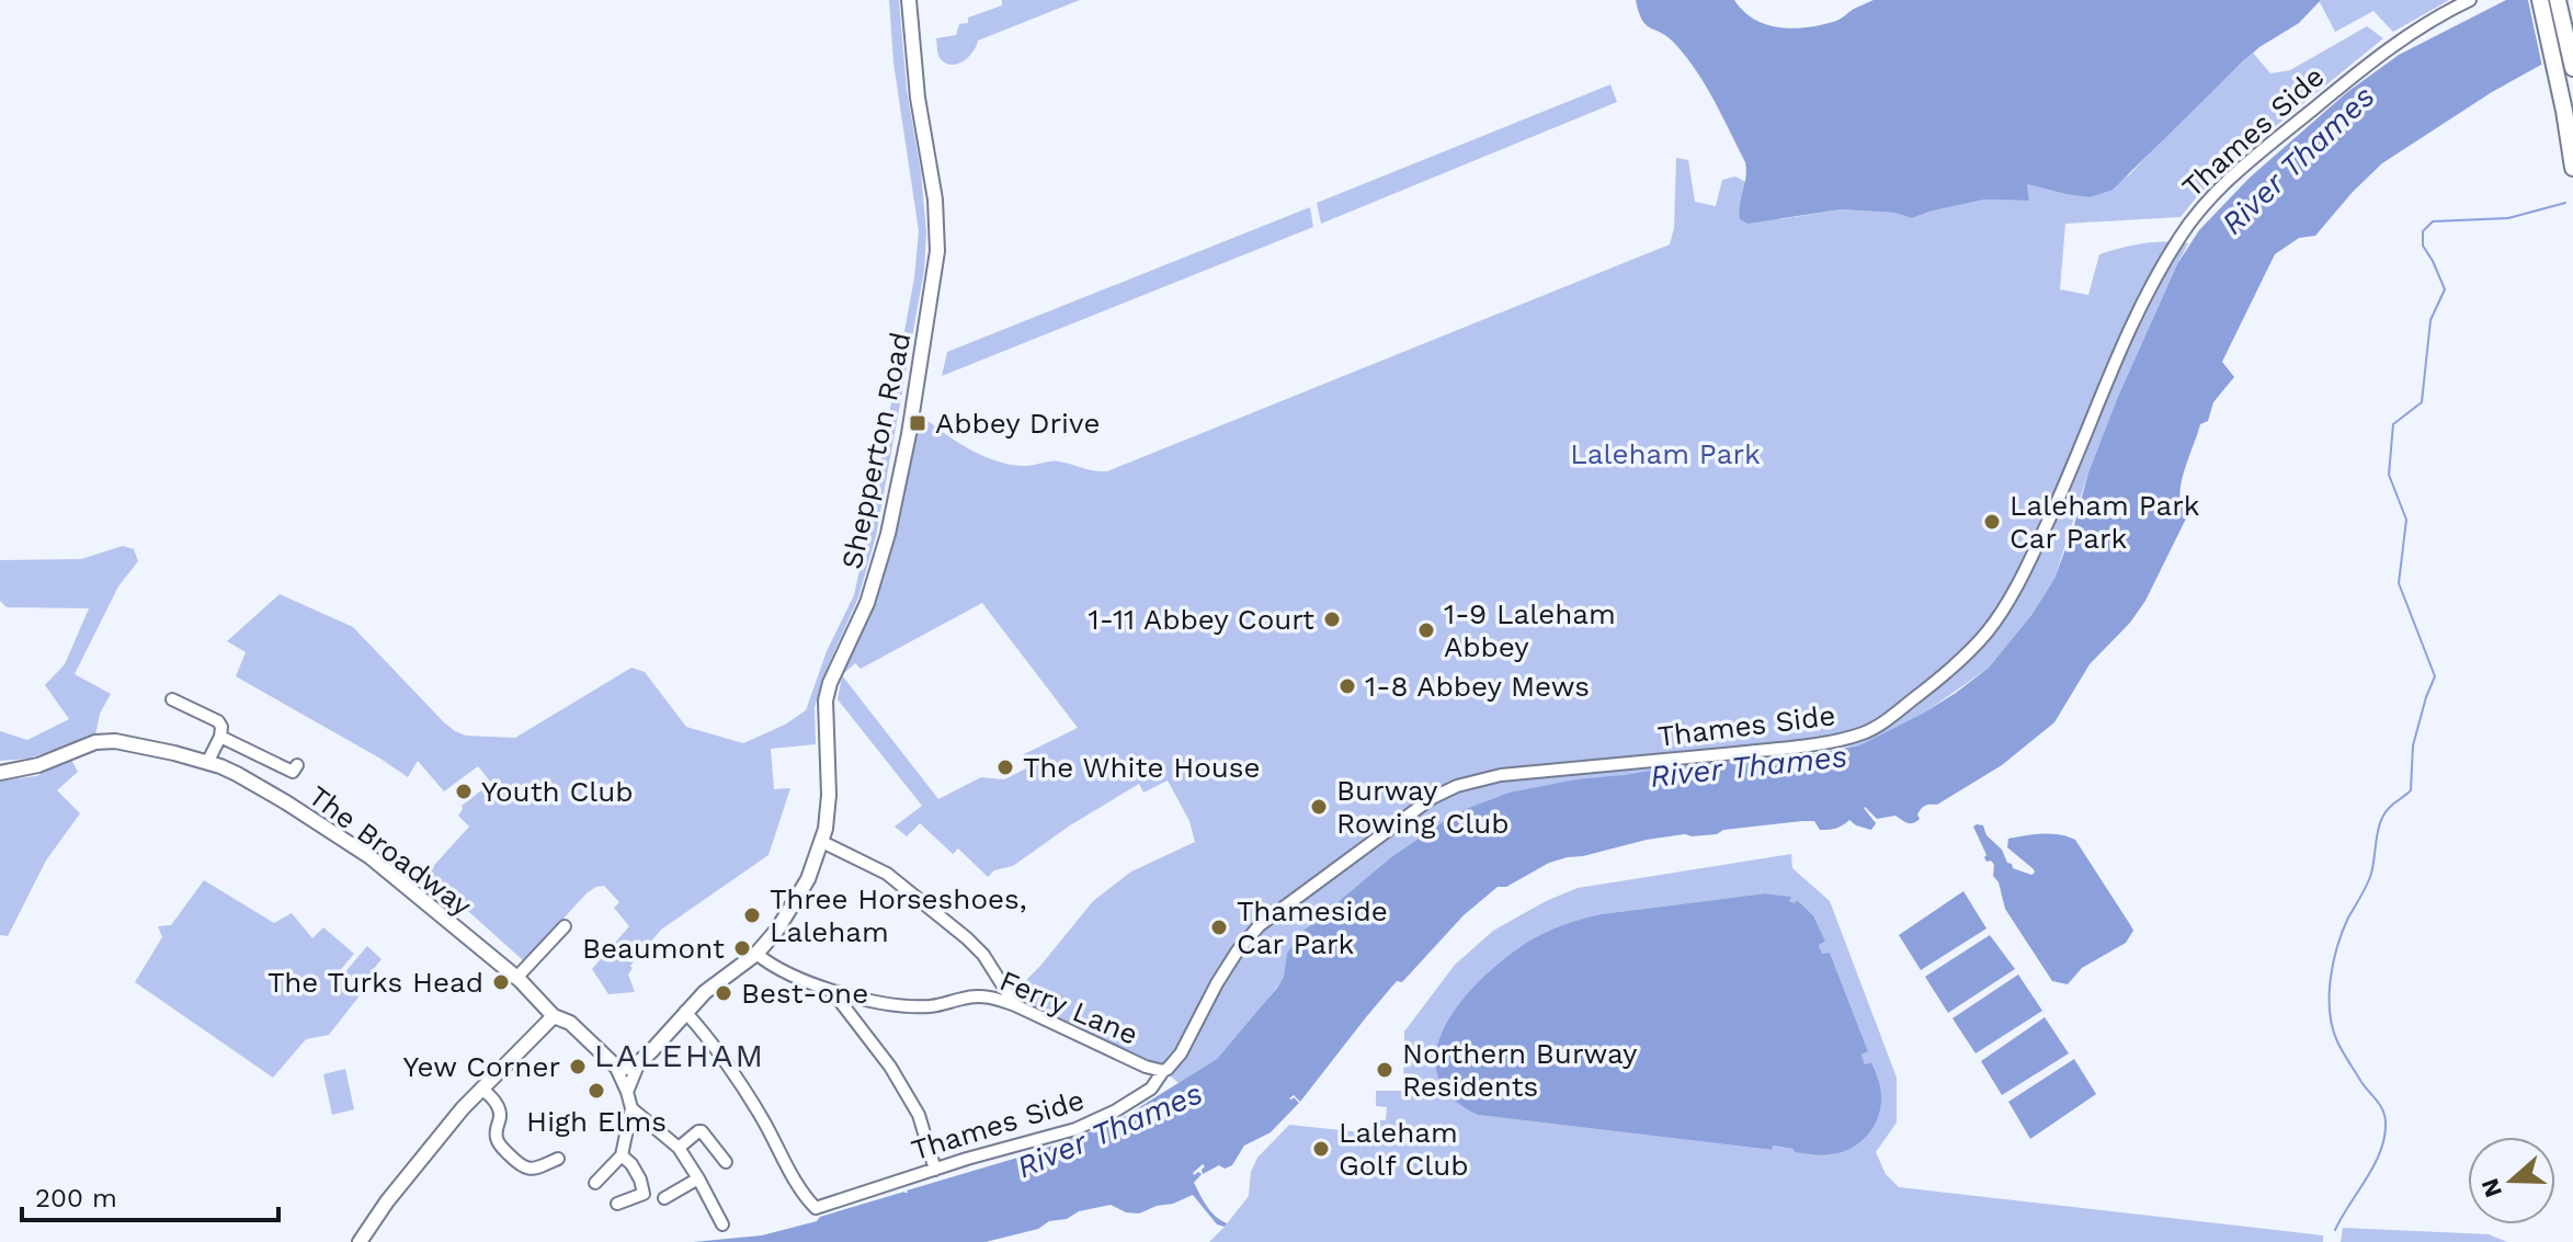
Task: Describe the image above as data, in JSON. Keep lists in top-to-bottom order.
{
  "streets": {
    "main road": ["Shepperton Road", "The Broadway"],
    "street": ["Thames Side", "Ferry Lane"]
  },
  "crossings": [
    ["Thames Side", "Shepperton Road"],
    ["Thames Side", "Ferry Lane"],
    ["Shepperton Road", "The Broadway"],
    ["Shepperton Road", "Ferry Lane"]
  ],
  "districts": ["LALEHAM"],
  "water": ["River Thames"],
  "parks": ["Laleham Park"],
  "places": {
    "transit": ["Abbey Drive"],
    "other": [
      "Laleham Park Car Park",
      "1-11 Abbey Court",
      "1-9 Laleham Abbey",
      "1-8 Abbey Mews",
      "The White House",
      "Youth Club",
      "Burway Rowing Club",
      "Three Horseshoes, Laleham",
      "Thameside Car Park",
      "Beaumont",
      "The Turks Head",
      "Best-one",
      "Yew Corner",
      "Northern Burway Residents",
      "High Elms",
      "Laleham Golf Club"
    ]
  },
  "scale_bar": "200 m",
  "north": "left"
}
